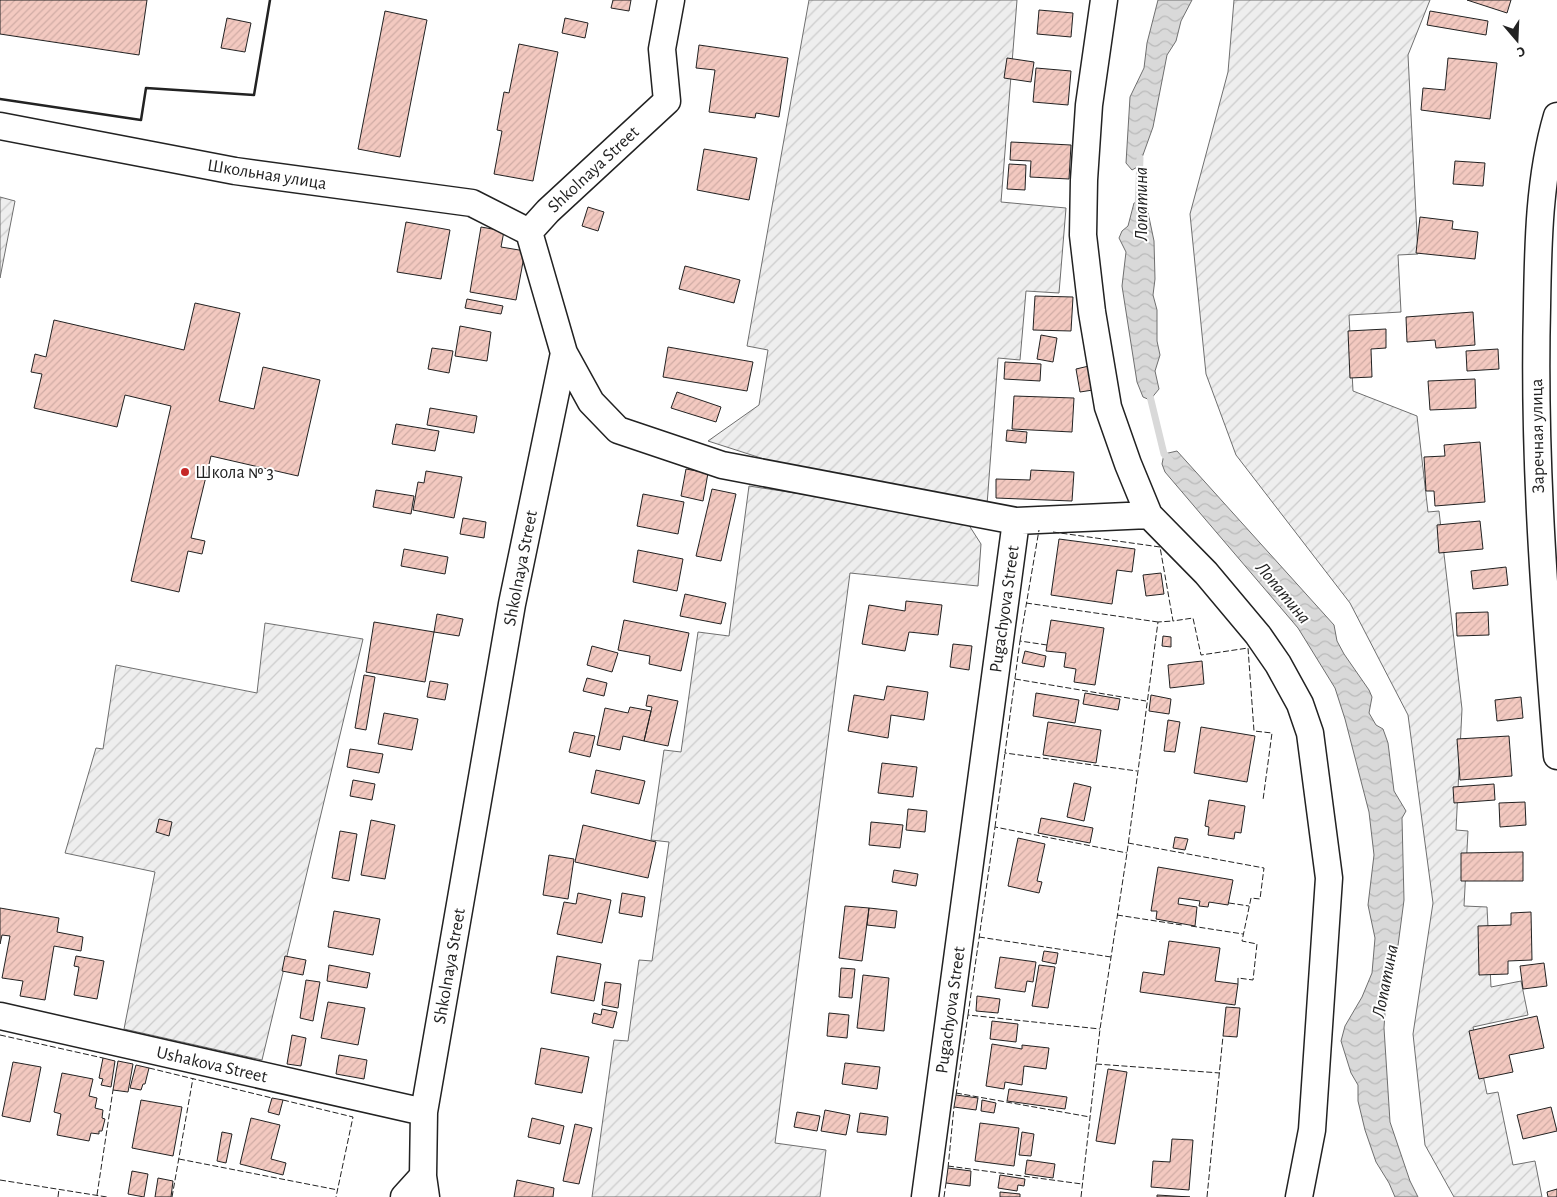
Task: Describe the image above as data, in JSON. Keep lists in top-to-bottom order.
{
  "streets": {
    "street": [
      "Shkolnaya Street",
      "Школьная улица",
      "Заречная улица",
      "Pugachyova Street",
      "Ushakova Street"
    ]
  },
  "crossings": [
    ["Shkolnaya Street", "Школьная улица"],
    ["Shkolnaya Street", "Pugachyova Street"],
    ["Shkolnaya Street", "Ushakova Street"]
  ],
  "water": ["Лопатина"],
  "places": ["Школа № 3"],
  "north": "bottom"
}
